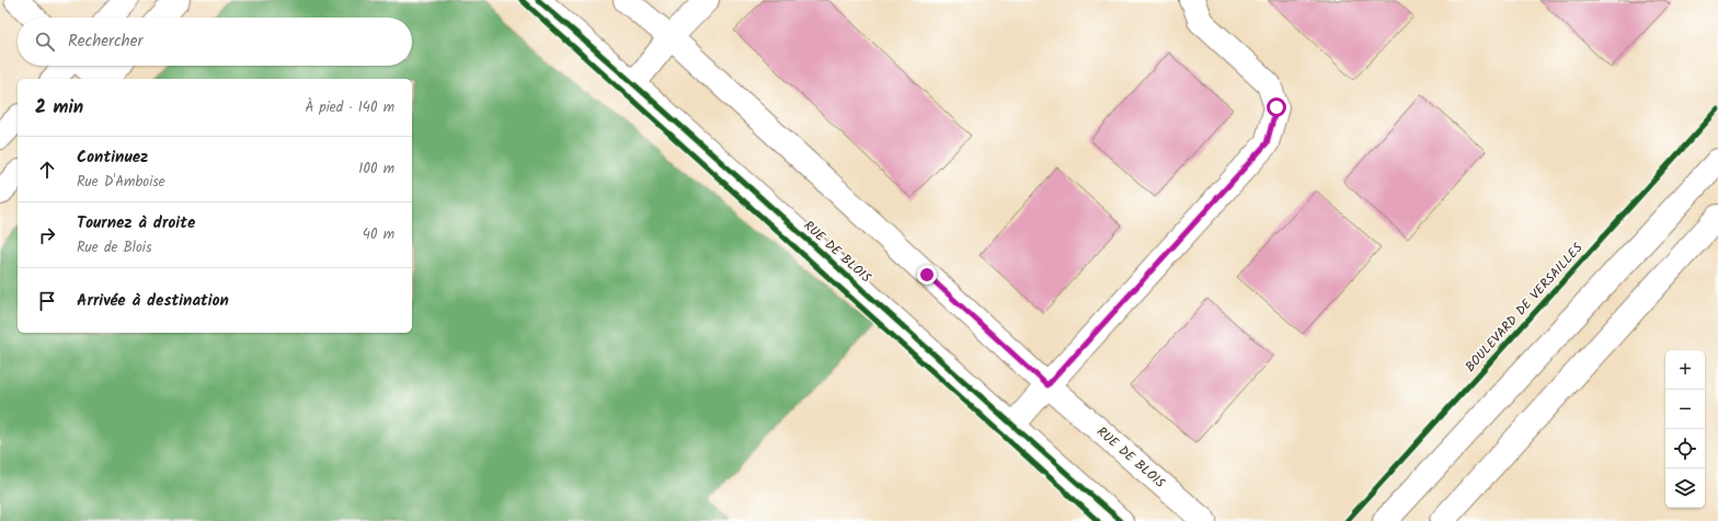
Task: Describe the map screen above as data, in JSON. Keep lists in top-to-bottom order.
{
  "streets": {
    "street": ["RUE DE BLOIS"],
    "cycle path": ["BOULEVARD DE VERSAILLES"]
  },
  "page": {
    "search": "Rechercher",
    "heading": ["2 min", "À pied · 140 m"],
    "list": [
      ["Continuez", "Rue D'Amboise", "100 m"],
      ["Tournez à droite", "Rue de Blois", "40 m"],
      "Arrivée à destination"
    ],
    "map_buttons": ["+", "−"]
  }
}
